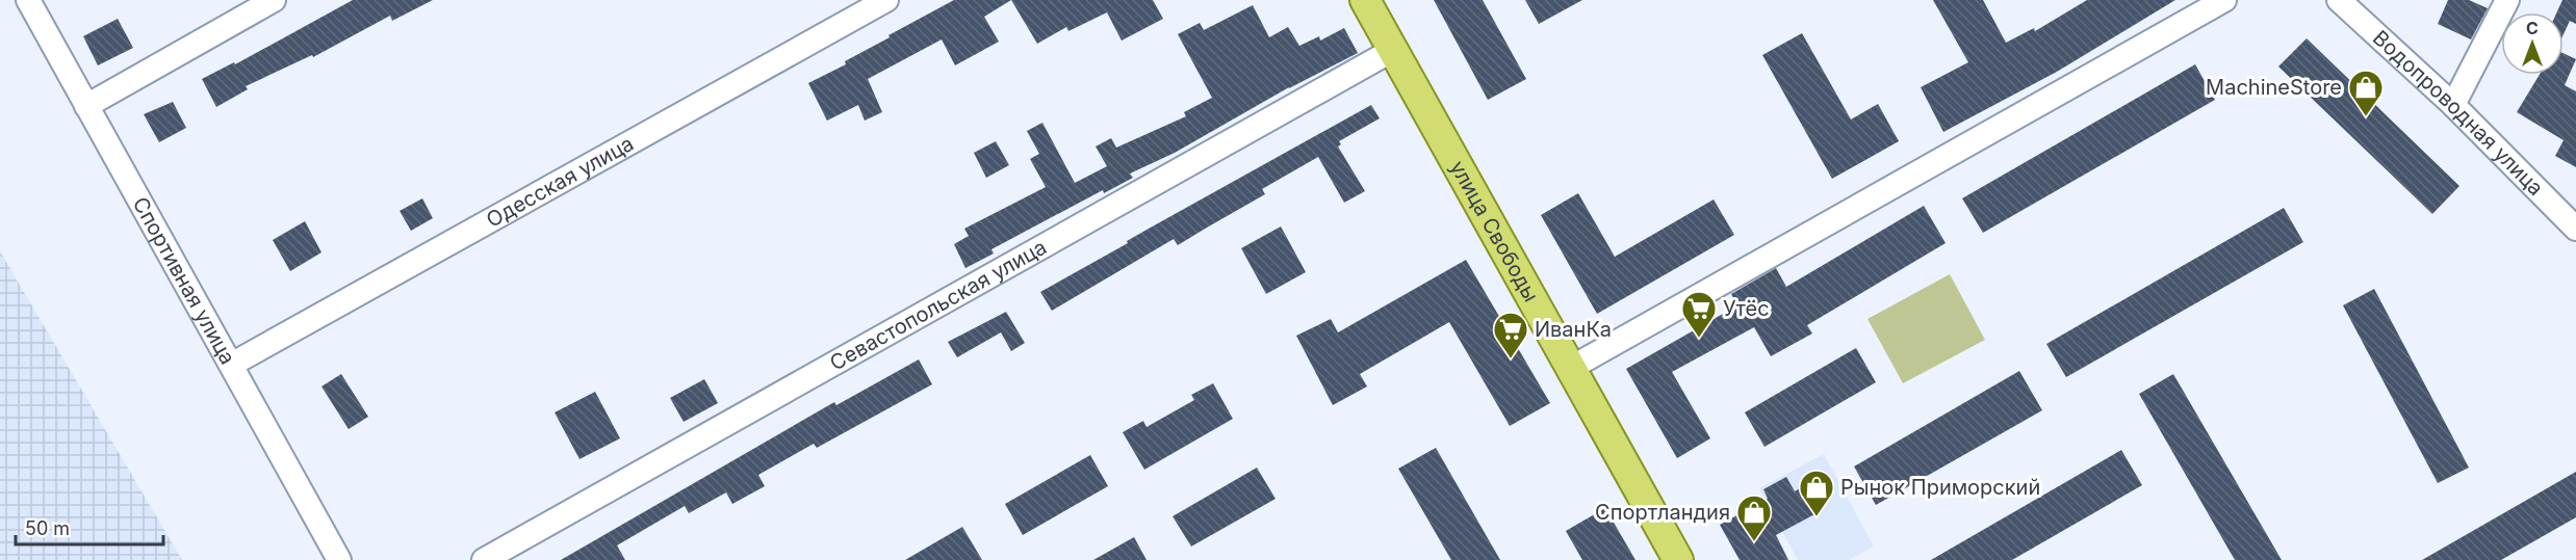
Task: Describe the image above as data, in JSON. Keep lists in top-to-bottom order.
{
  "streets": {
    "main road": ["улица Свободы"],
    "street": [
      "Водопроводная улица",
      "Одесская улица",
      "Спортивная улица",
      "Севастопольская улица"
    ]
  },
  "crossings": [
    ["Одесская улица", "Спортивная улица"],
    ["улица Свободы", "Севастопольская улица"]
  ],
  "places": {
    "shop": ["MachineStore", "Рынок Приморский", "Спортландия"],
    "supermarket": ["Утёс", "ИванКа"]
  },
  "scale_bar": "50 m",
  "north": "top"
}
